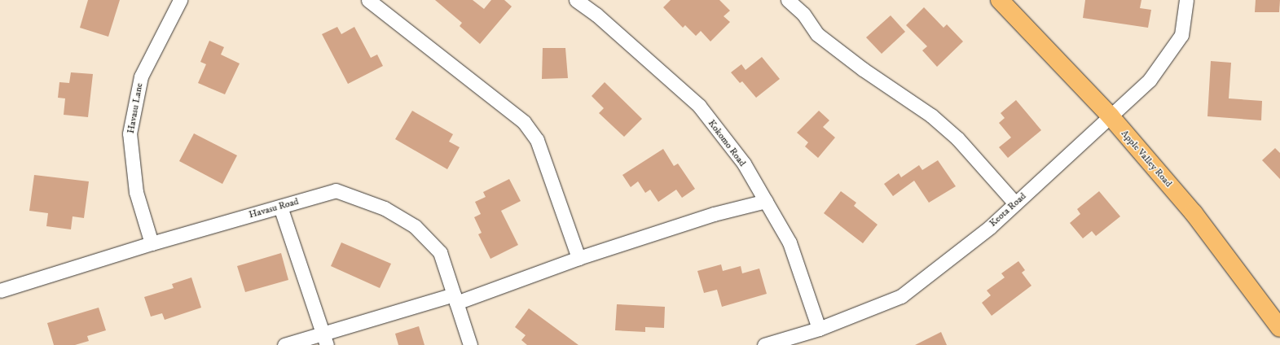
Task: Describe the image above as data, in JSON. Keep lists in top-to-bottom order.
{
  "streets": {
    "main road": ["Apple Valley Road"],
    "street": [
      "Havasu Lane",
      "Kokomo Road",
      "Havasu Road",
      "Keota Road"
    ]
  },
  "crossings": [
    ["Havasu Lane", "Havasu Road"],
    ["Kokomo Road", "Keota Road"],
    ["Apple Valley Road", "Keota Road"]
  ]
}
